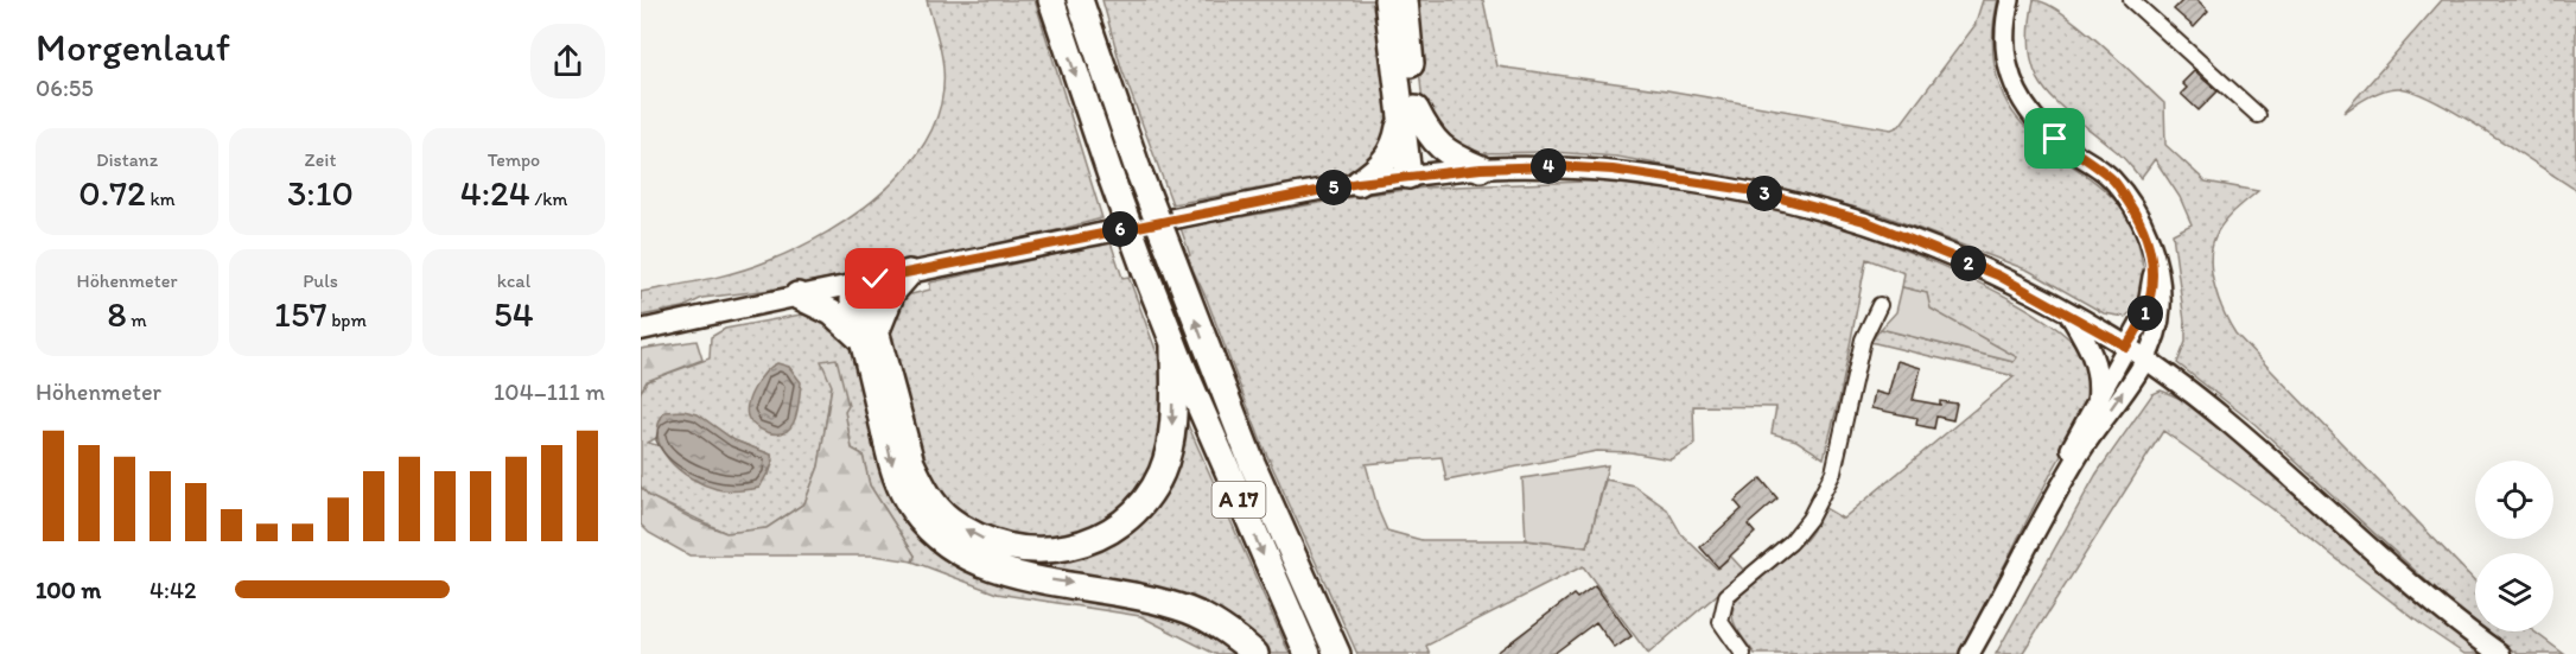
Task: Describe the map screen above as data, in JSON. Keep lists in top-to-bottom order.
{
  "streets": {
    "highway": ["A 17"]
  },
  "page": {
    "heading": ["Morgenlauf", "06:55"],
    "stats": [
      ["Distanz", "0.72 km"],
      ["Zeit", "3:10"],
      ["Tempo", "4:24 /km"],
      ["Höhenmeter", "8 m"],
      ["Puls", "157 bpm"],
      ["kcal", "54"]
    ],
    "pins": [
      "4",
      "5",
      "3",
      "6",
      "2",
      "1"
    ],
    "chart": ["Höhenmeter", "104–111 m"],
    "list": [
      {
        "name": "100 m",
        "note": "4:42"
      }
    ]
  }
}
